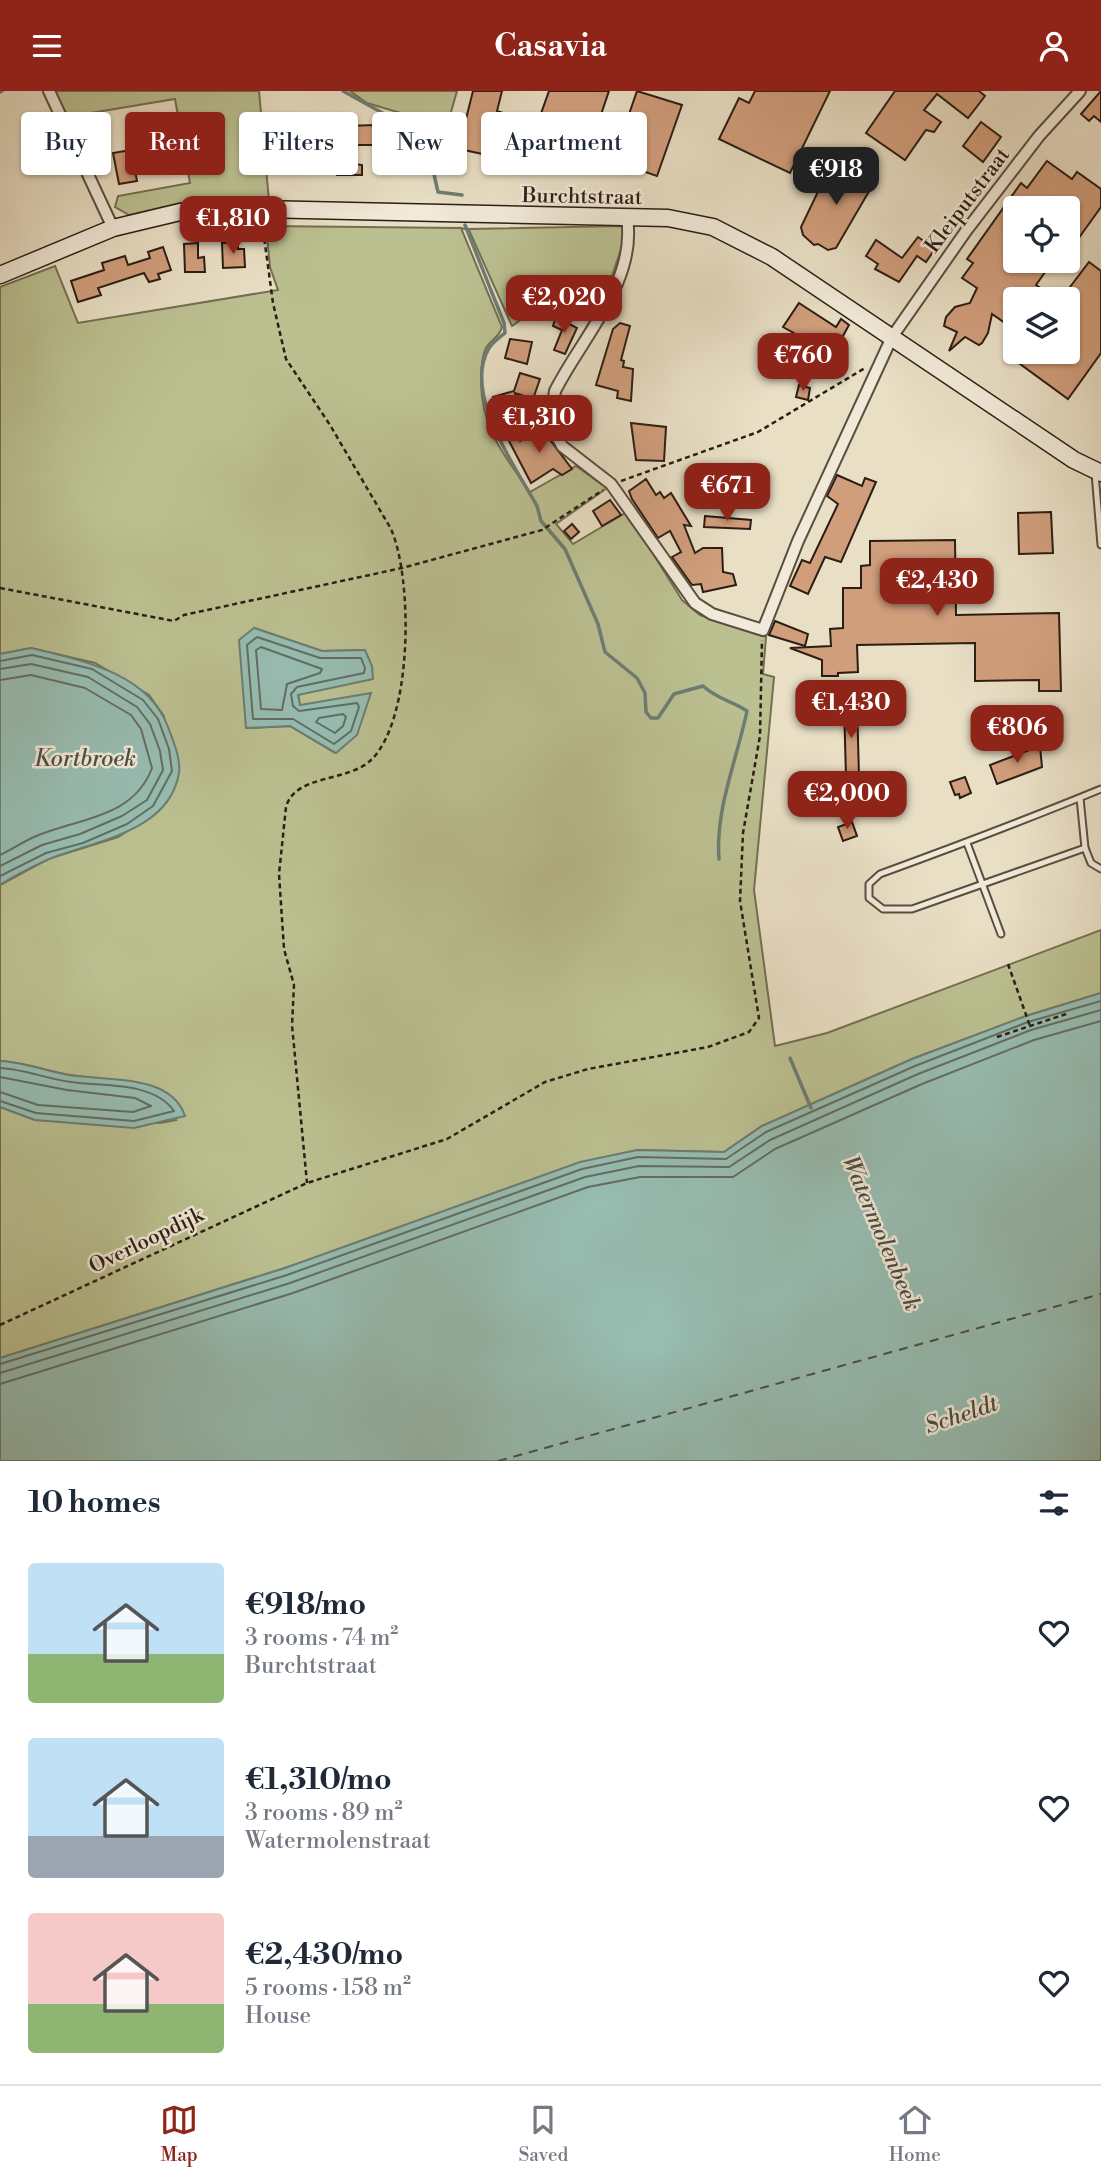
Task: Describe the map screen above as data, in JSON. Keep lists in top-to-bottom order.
{
  "streets": {
    "main road": ["Burchtstraat"],
    "street": ["Kleiputstraat"],
    "path": ["Overloopdijk"]
  },
  "crossings": [
    ["Burchtstraat", "Kleiputstraat"],
    ["Kleiputstraat", "Overloopdijk"]
  ],
  "water": ["Kortbroek", "Watermolenbeek", "Scheldt"],
  "page": {
    "header": "Casavia",
    "chip": [
      "Buy",
      "Rent",
      "Filters",
      "New",
      "Apartment"
    ],
    "price": [
      "€918",
      "€1,810",
      "€2,020",
      "€760",
      "€1,310",
      "€671",
      "€2,430",
      "€1,430",
      "€806",
      "€2,000"
    ],
    "heading": "10 homes",
    "list": [
      {
        "name": "€918/mo",
        "note": "3 rooms · 74 m² · Burchtstraat"
      },
      {
        "name": "€1,310/mo",
        "note": "3 rooms · 89 m² · Watermolenstraat"
      },
      {
        "name": "€2,430/mo",
        "note": "5 rooms · 158 m² · House"
      }
    ],
    "tabs": ["Map", "Saved", "Home"]
  }
}
